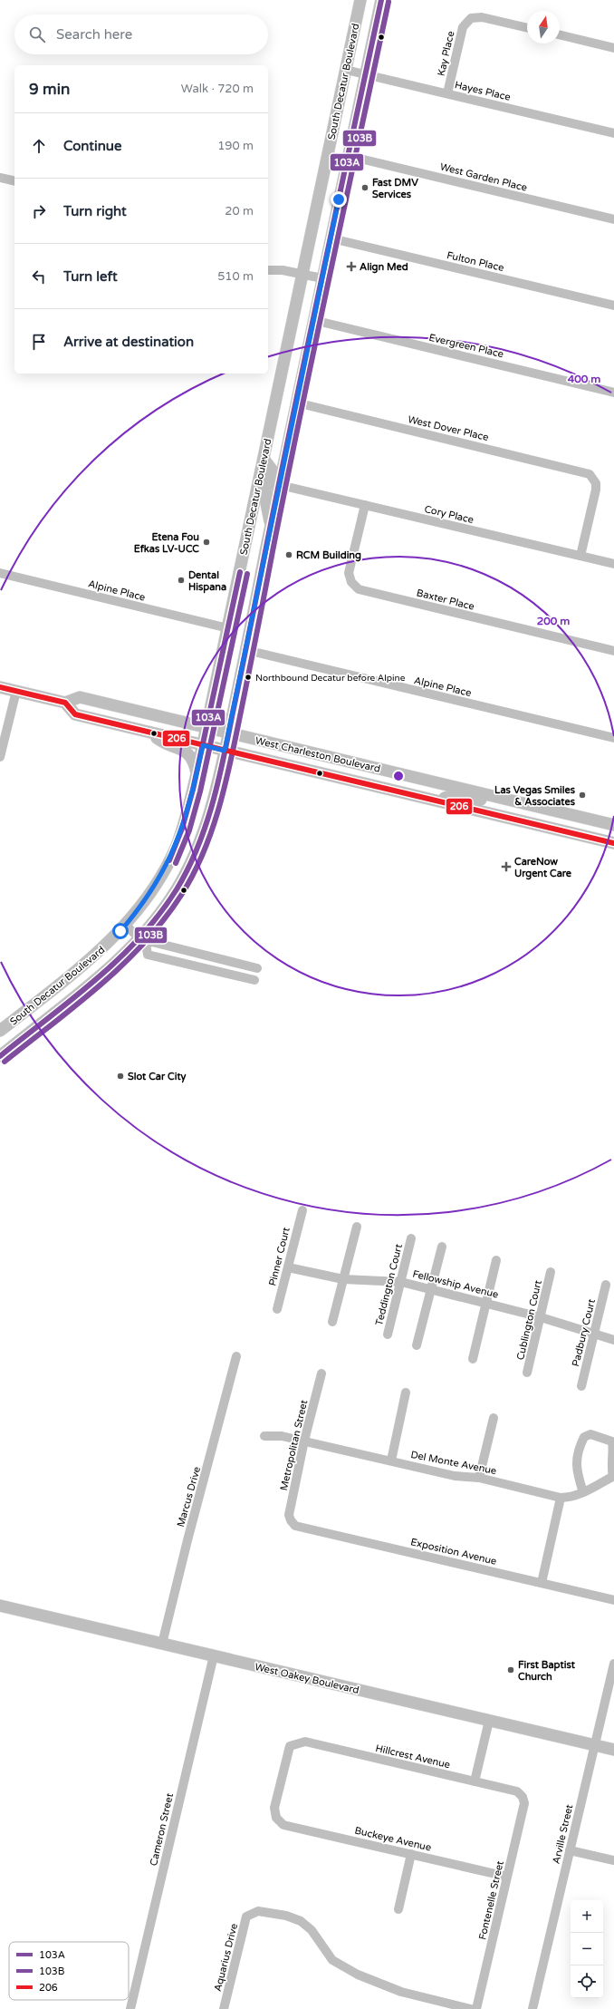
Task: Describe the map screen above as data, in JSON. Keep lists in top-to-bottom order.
{
  "streets": {
    "main road": ["South Decatur Boulevard", "West Charleston Boulevard", "West Oakey Boulevard"],
    "street": [
      "Kay Place",
      "Hayes Place",
      "West Garden Place",
      "Fulton Place",
      "Evergreen Place",
      "West Dover Place",
      "Cory Place",
      "Alpine Place",
      "Baxter Place",
      "Pinner Court",
      "Fellowship Avenue",
      "Teddington Court",
      "Cublington Court",
      "Padbury Court",
      "Metropolitan Street",
      "Del Monte Avenue",
      "Marcus Drive",
      "Exposition Avenue",
      "Hillcrest Avenue",
      "Cameron Street",
      "Arville Street",
      "Buckeye Avenue",
      "Fontenelle Street",
      "Aquarius Drive"
    ]
  },
  "crossings": [
    ["Kay Place", "Hayes Place"],
    ["South Decatur Boulevard", "Hayes Place"],
    ["South Decatur Boulevard", "West Garden Place"],
    ["South Decatur Boulevard", "Fulton Place"],
    ["South Decatur Boulevard", "Evergreen Place"],
    ["South Decatur Boulevard", "West Dover Place"],
    ["South Decatur Boulevard", "Cory Place"],
    ["South Decatur Boulevard", "Alpine Place"],
    ["South Decatur Boulevard", "West Charleston Boulevard"],
    ["West Dover Place", "Cory Place"],
    ["Cory Place", "Baxter Place"],
    ["Pinner Court", "Fellowship Avenue"],
    ["Fellowship Avenue", "Teddington Court"],
    ["Fellowship Avenue", "Cublington Court"],
    ["Fellowship Avenue", "Padbury Court"],
    ["Metropolitan Street", "Del Monte Avenue"],
    ["Metropolitan Street", "Exposition Avenue"],
    ["Marcus Drive", "West Oakey Boulevard"],
    ["West Oakey Boulevard", "Cameron Street"],
    ["West Oakey Boulevard", "Arville Street"],
    ["Hillcrest Avenue", "Buckeye Avenue"],
    ["Hillcrest Avenue", "Fontenelle Street"],
    ["Buckeye Avenue", "Fontenelle Street"]
  ],
  "places": {
    "other": [
      "Fast DMV Services",
      "Etena Fou Efkas LV-UCC",
      "RCM Building",
      "Dental Hispana",
      "Northbound Decatur before Alpine",
      "Las Vegas Smiles & Associates",
      "Slot Car City",
      "First Baptist Church"
    ],
    "health": ["Align Med", "CareNow Urgent Care"]
  },
  "lines": ["transit line 103A", "transit line 103B", "transit line 206"],
  "legend": ["103A", "103B", "206"],
  "north": "top",
  "page": {
    "search": "Search here",
    "heading": ["9 min", "Walk · 720 m"],
    "list": [
      ["Continue", "190 m"],
      ["Turn right", "20 m"],
      ["Turn left", "510 m"],
      "Arrive at destination"
    ],
    "map_buttons": ["+", "−"]
  },
  "rings": ["400 m", "200 m"]
}
